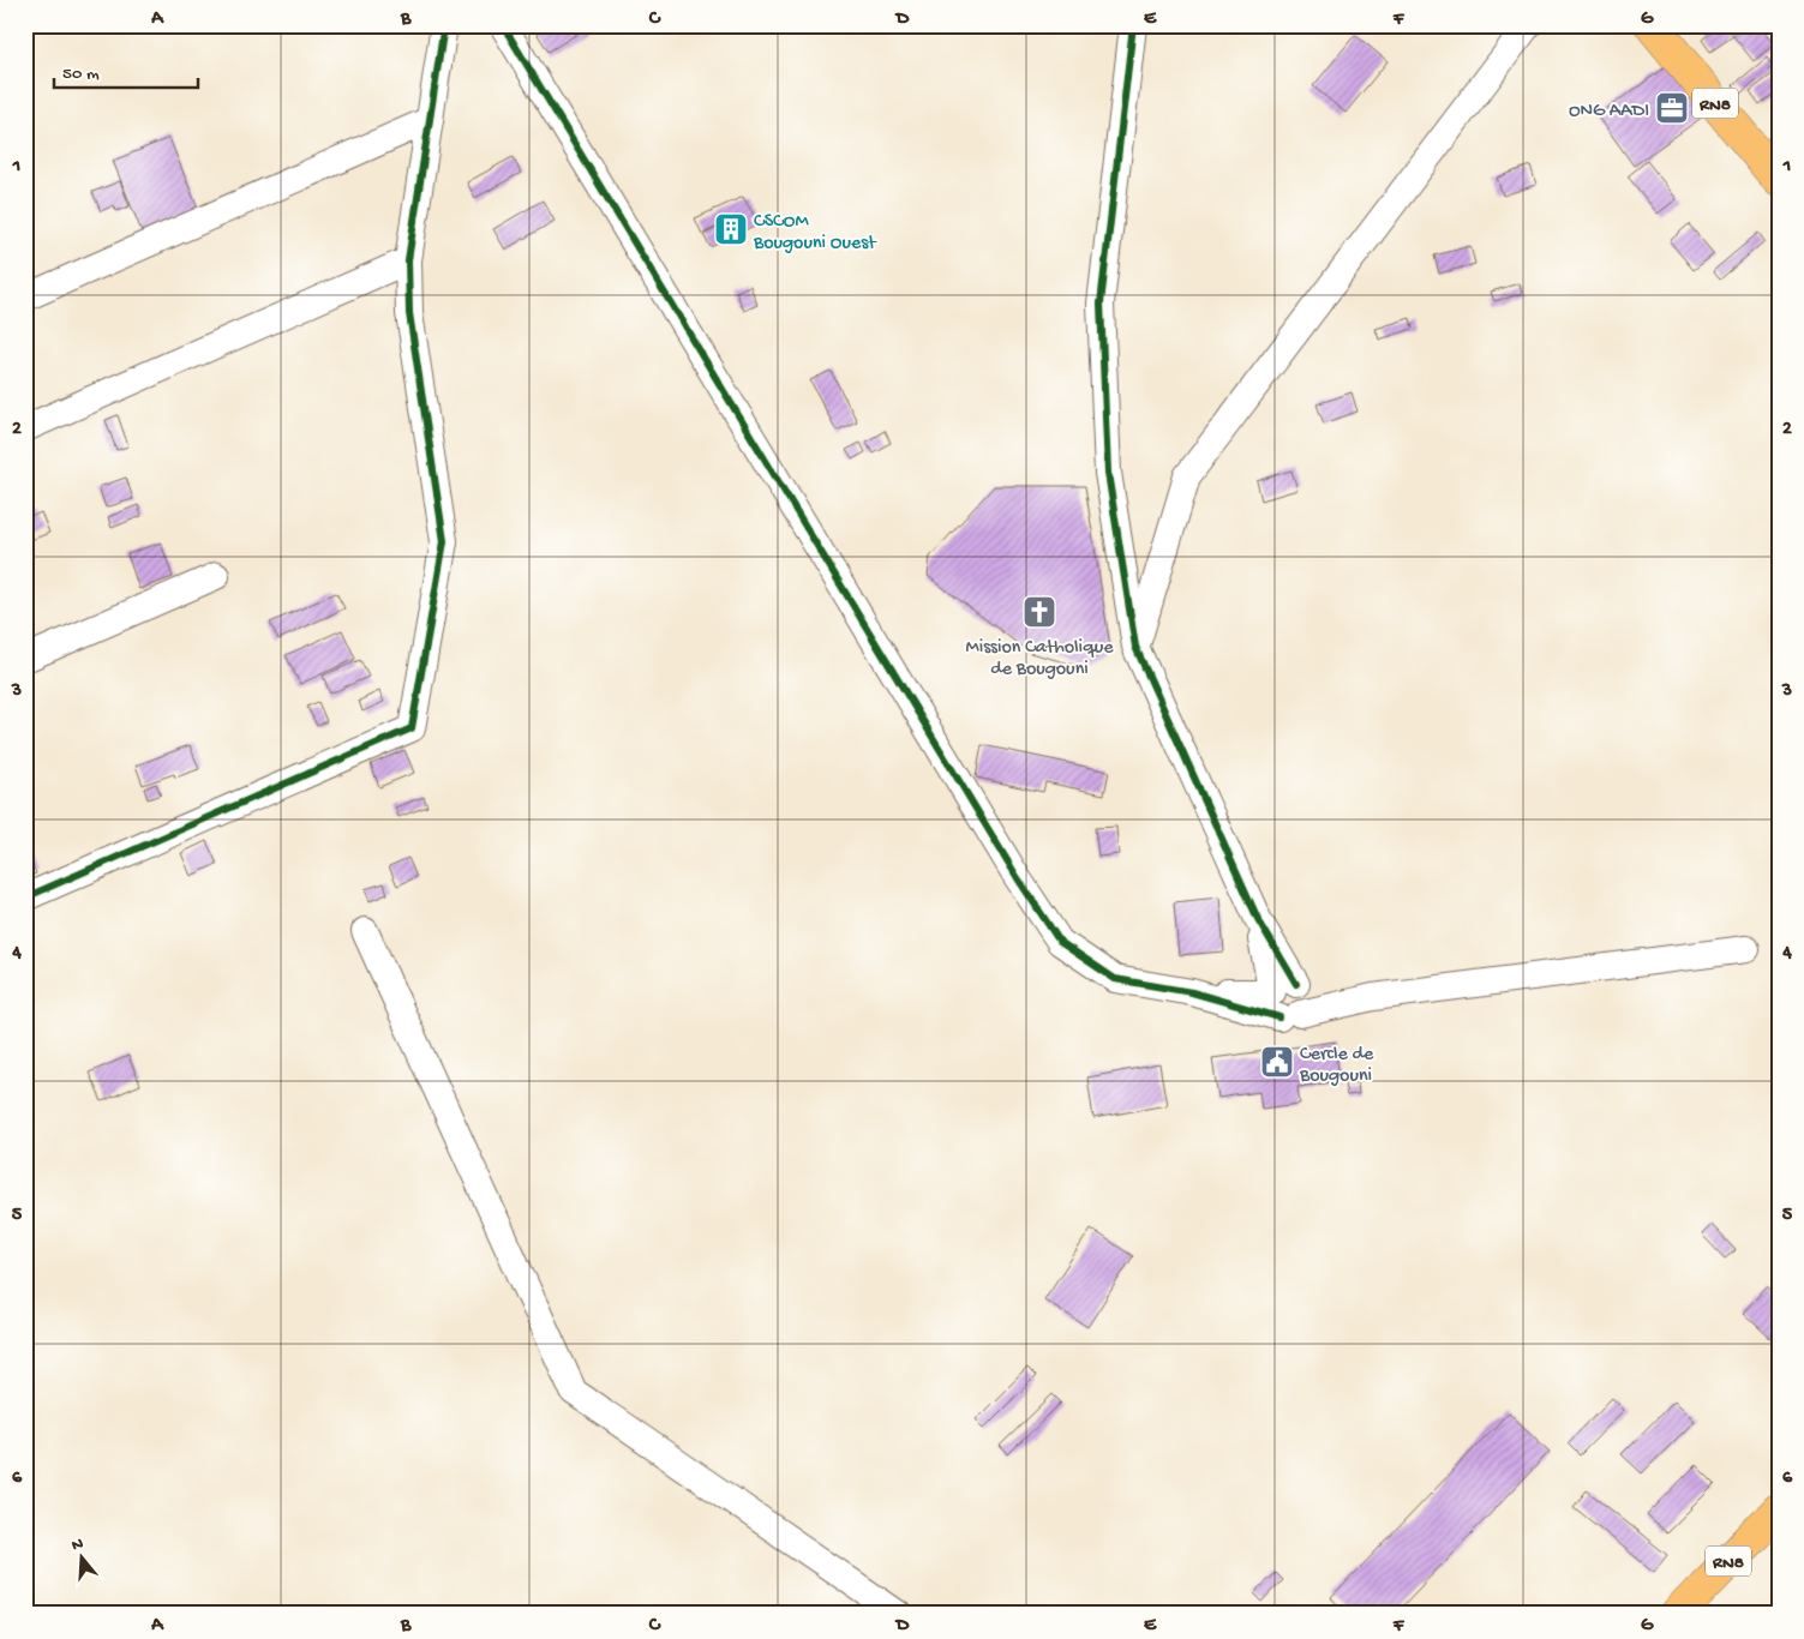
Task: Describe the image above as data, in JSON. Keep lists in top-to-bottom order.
{
  "streets": {
    "main road": ["RN8"]
  },
  "places": {
    "office": ["ONG AADI"],
    "building": ["CSCOM Bougouni Ouest"],
    "church": ["Mission Catholique de Bougouni"],
    "public building": ["Cercle de Bougouni"]
  },
  "scale_bar": "50 m",
  "north": "top",
  "grid": {
    "columns": [
      "A",
      "B",
      "C",
      "D",
      "E",
      "F",
      "G"
    ],
    "rows": [
      "1",
      "2",
      "3",
      "4",
      "5",
      "6"
    ]
  }
}
